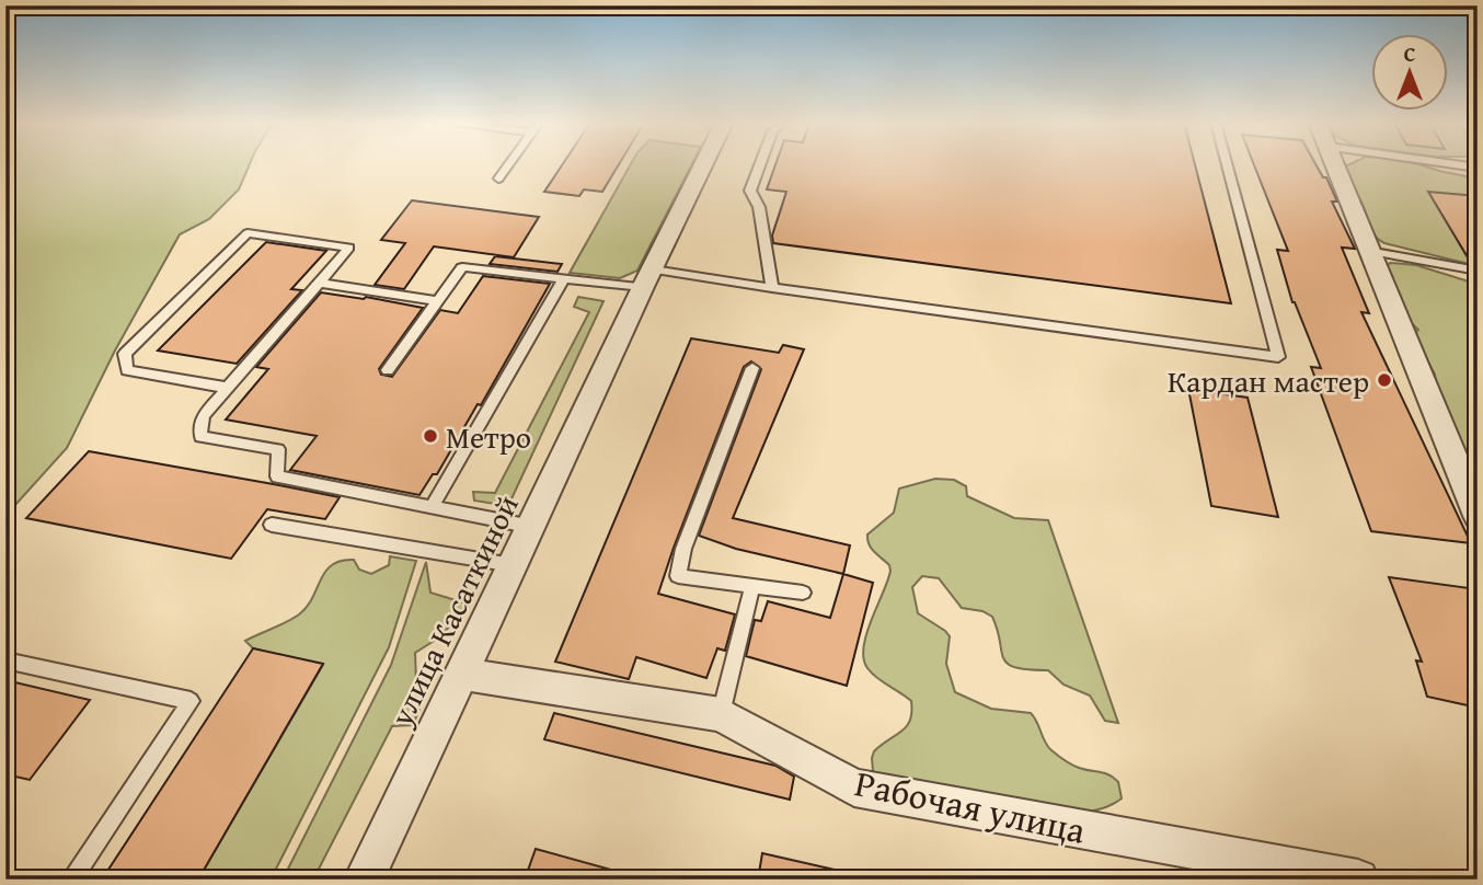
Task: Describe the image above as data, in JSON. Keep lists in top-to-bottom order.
{
  "streets": {
    "street": ["улица Касаткиной", "Рабочая улица"]
  },
  "crossings": [
    ["улица Касаткиной", "Рабочая улица"]
  ],
  "places": ["Кардан мастер", "Метро"],
  "north": "top"
}
